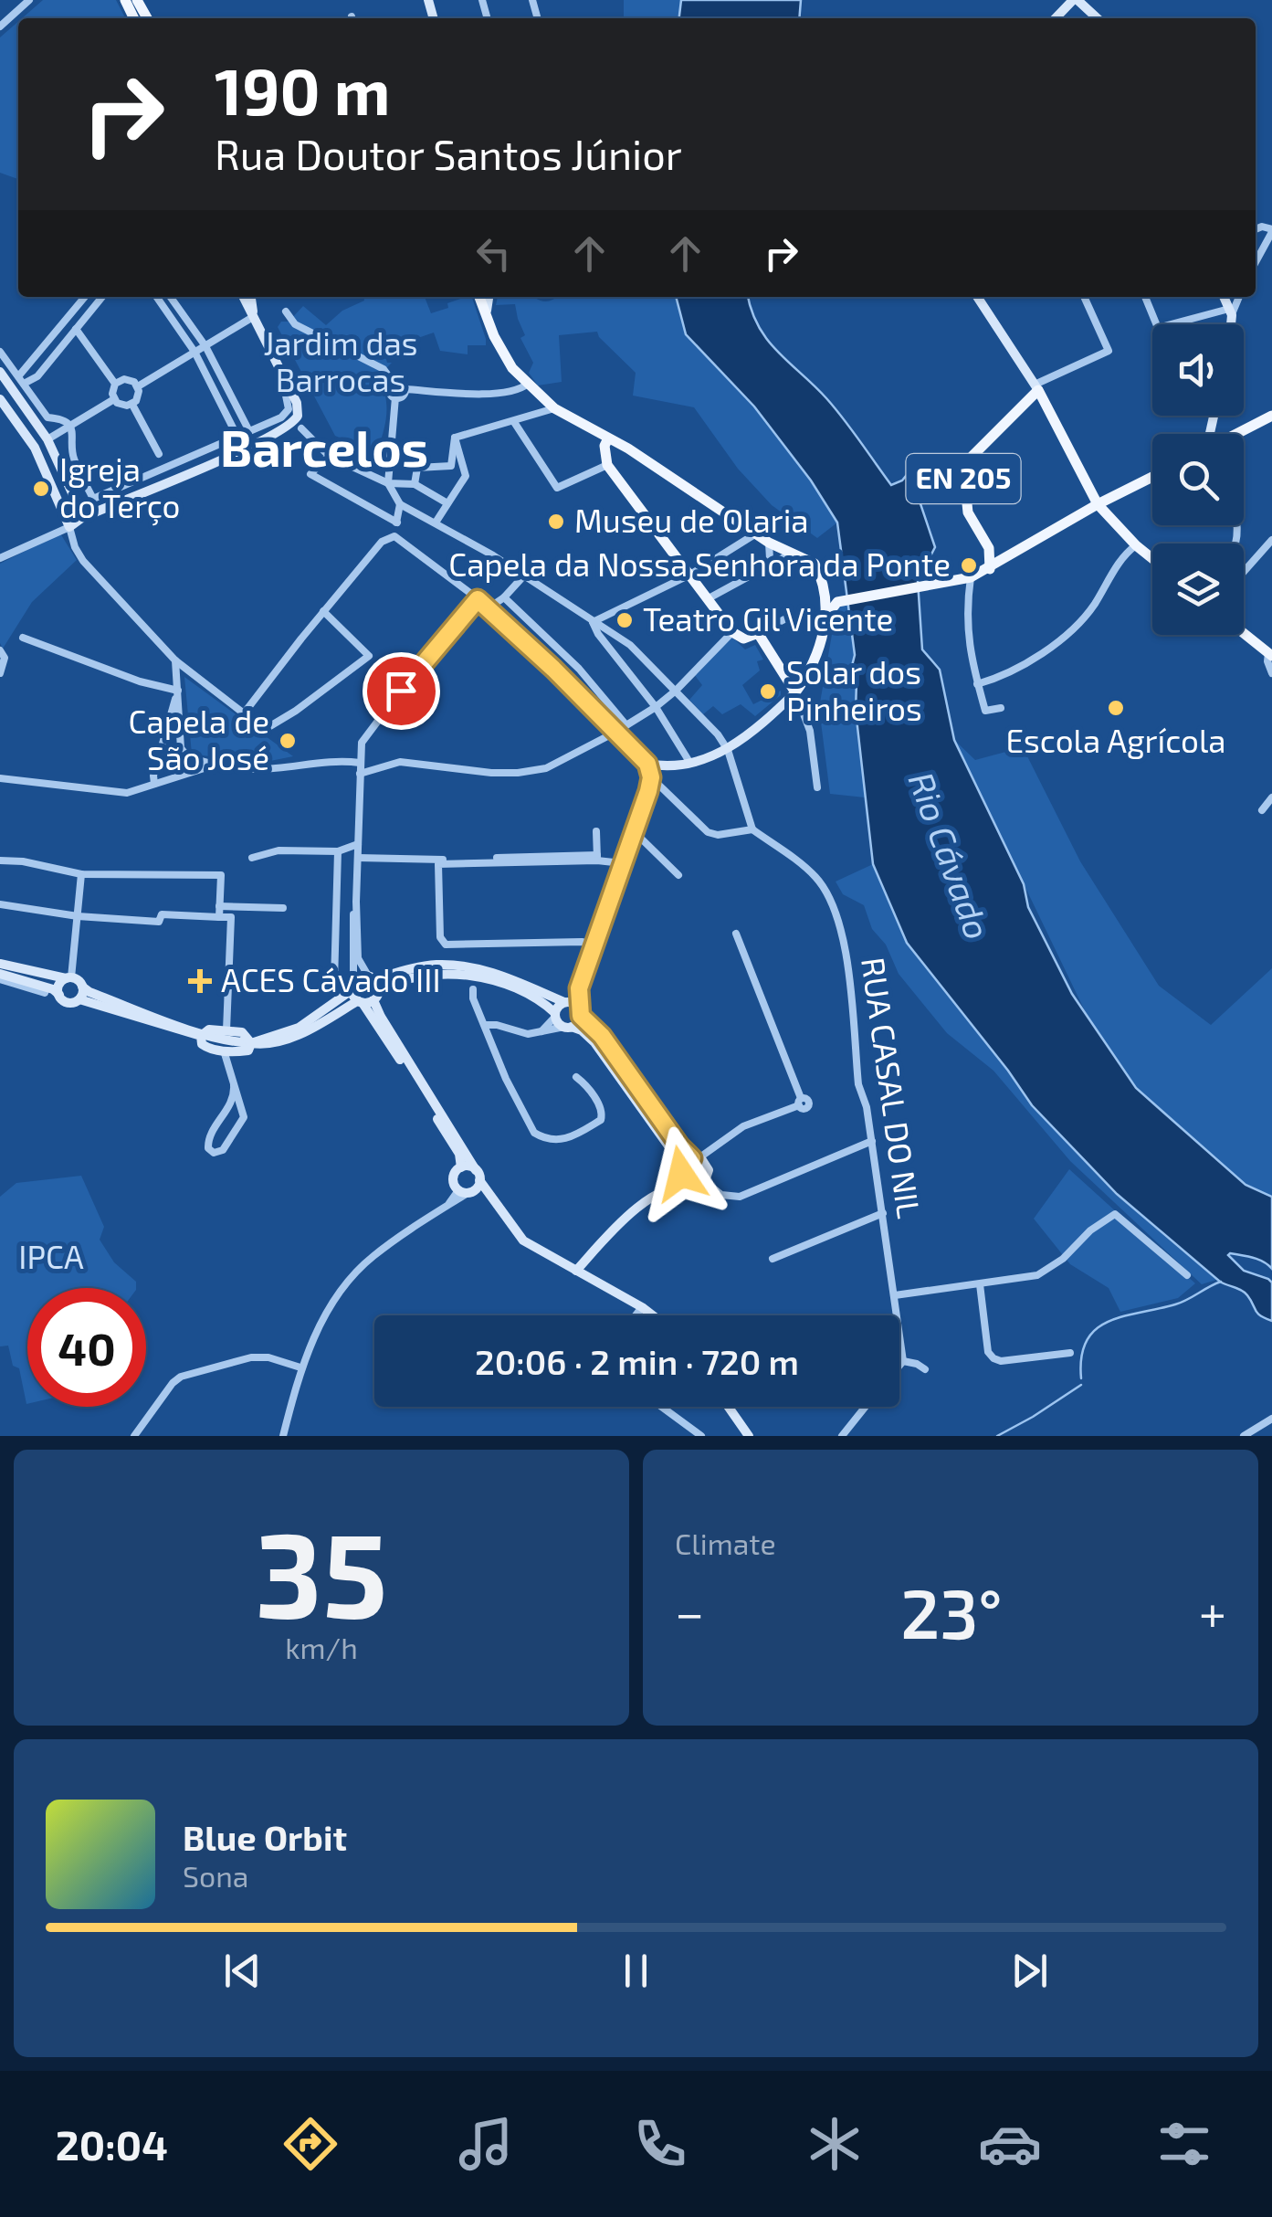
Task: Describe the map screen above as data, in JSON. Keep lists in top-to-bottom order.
{
  "streets": {
    "main road": ["EN 205"],
    "street": ["RUA CASAL DO NIL"]
  },
  "districts": ["Barcelos"],
  "water": ["Rio Cávado"],
  "parks": ["Jardim das Barrocas", "IPCA"],
  "places": {
    "other": [
      "Igreja do Terço",
      "Museu de Olaria",
      "Capela da Nossa Senhora da Ponte",
      "Teatro Gil Vicente",
      "Solar dos Pinheiros",
      "Escola Agrícola",
      "Capela de São José"
    ],
    "health": ["ACES Cávado III"]
  },
  "page": {
    "turn": ["190 m", "Rua Doutor Santos Júnior"],
    "limit": "40",
    "trip": "20:06 · 2 min · 720 m",
    "tile": [
      ["35", "km/h"],
      "Climate"
    ],
    "heat": ["−", "23°", "+"],
    "song": ["Blue Orbit", "Sona"],
    "tabs": "20:04"
  }
}
